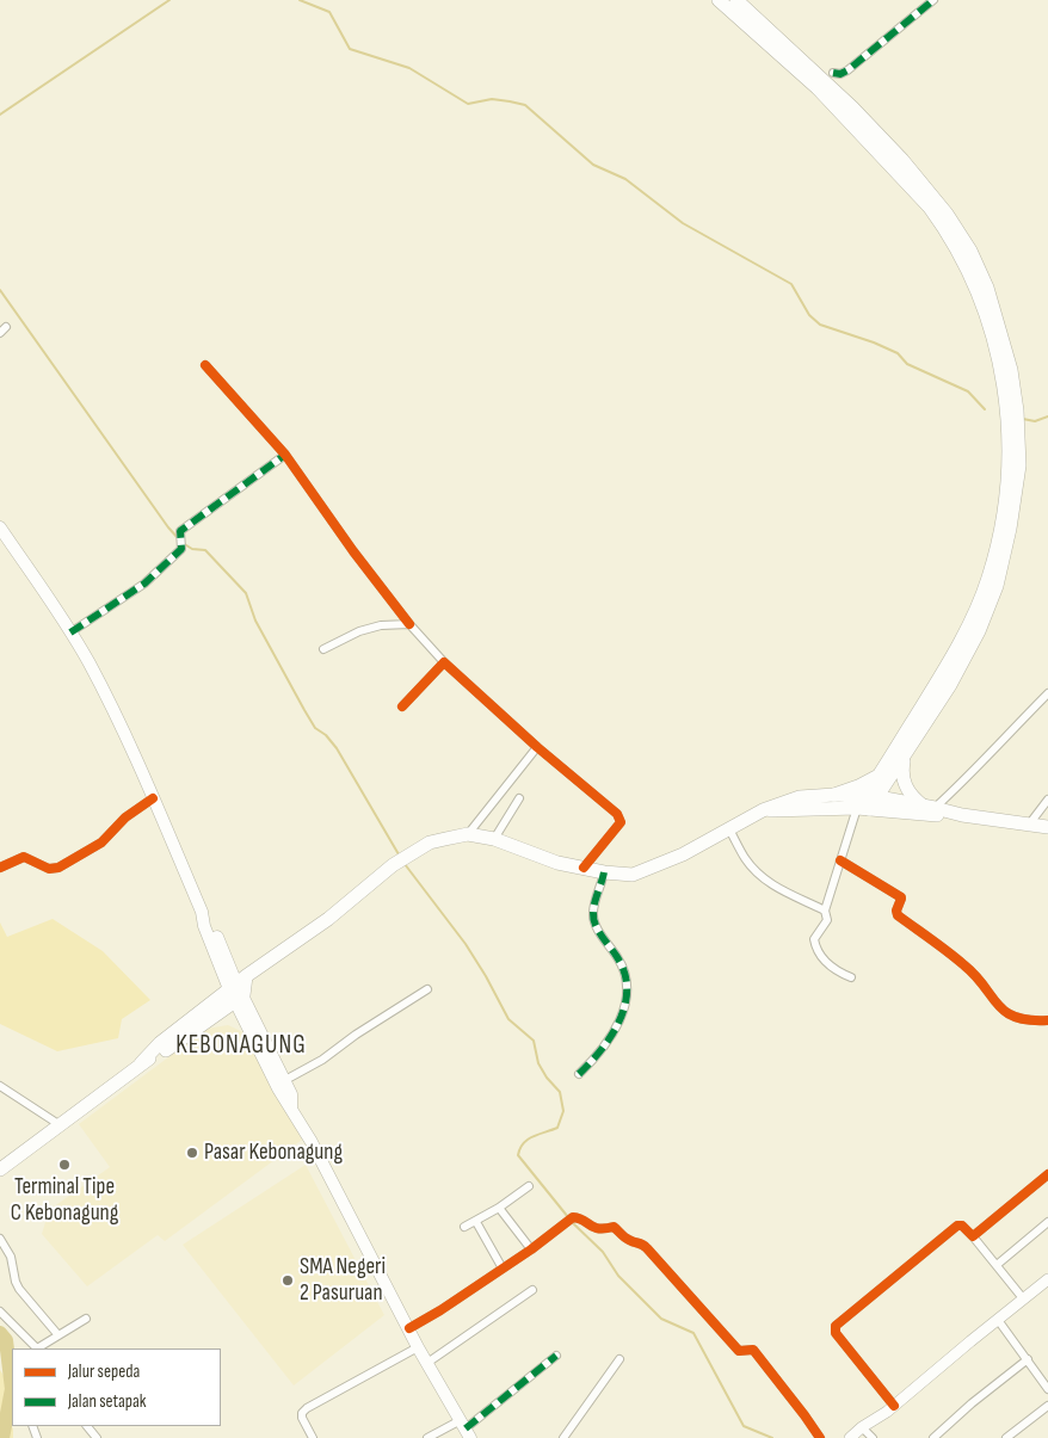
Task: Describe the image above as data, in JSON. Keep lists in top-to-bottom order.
{
  "districts": ["KEBONAGUNG"],
  "places": ["Pasar Kebonagung", "Terminal Tipe C Kebonagung", "SMA Negeri 2 Pasuruan"],
  "legend": ["Jalur sepeda", "Jalan setapak"]
}
